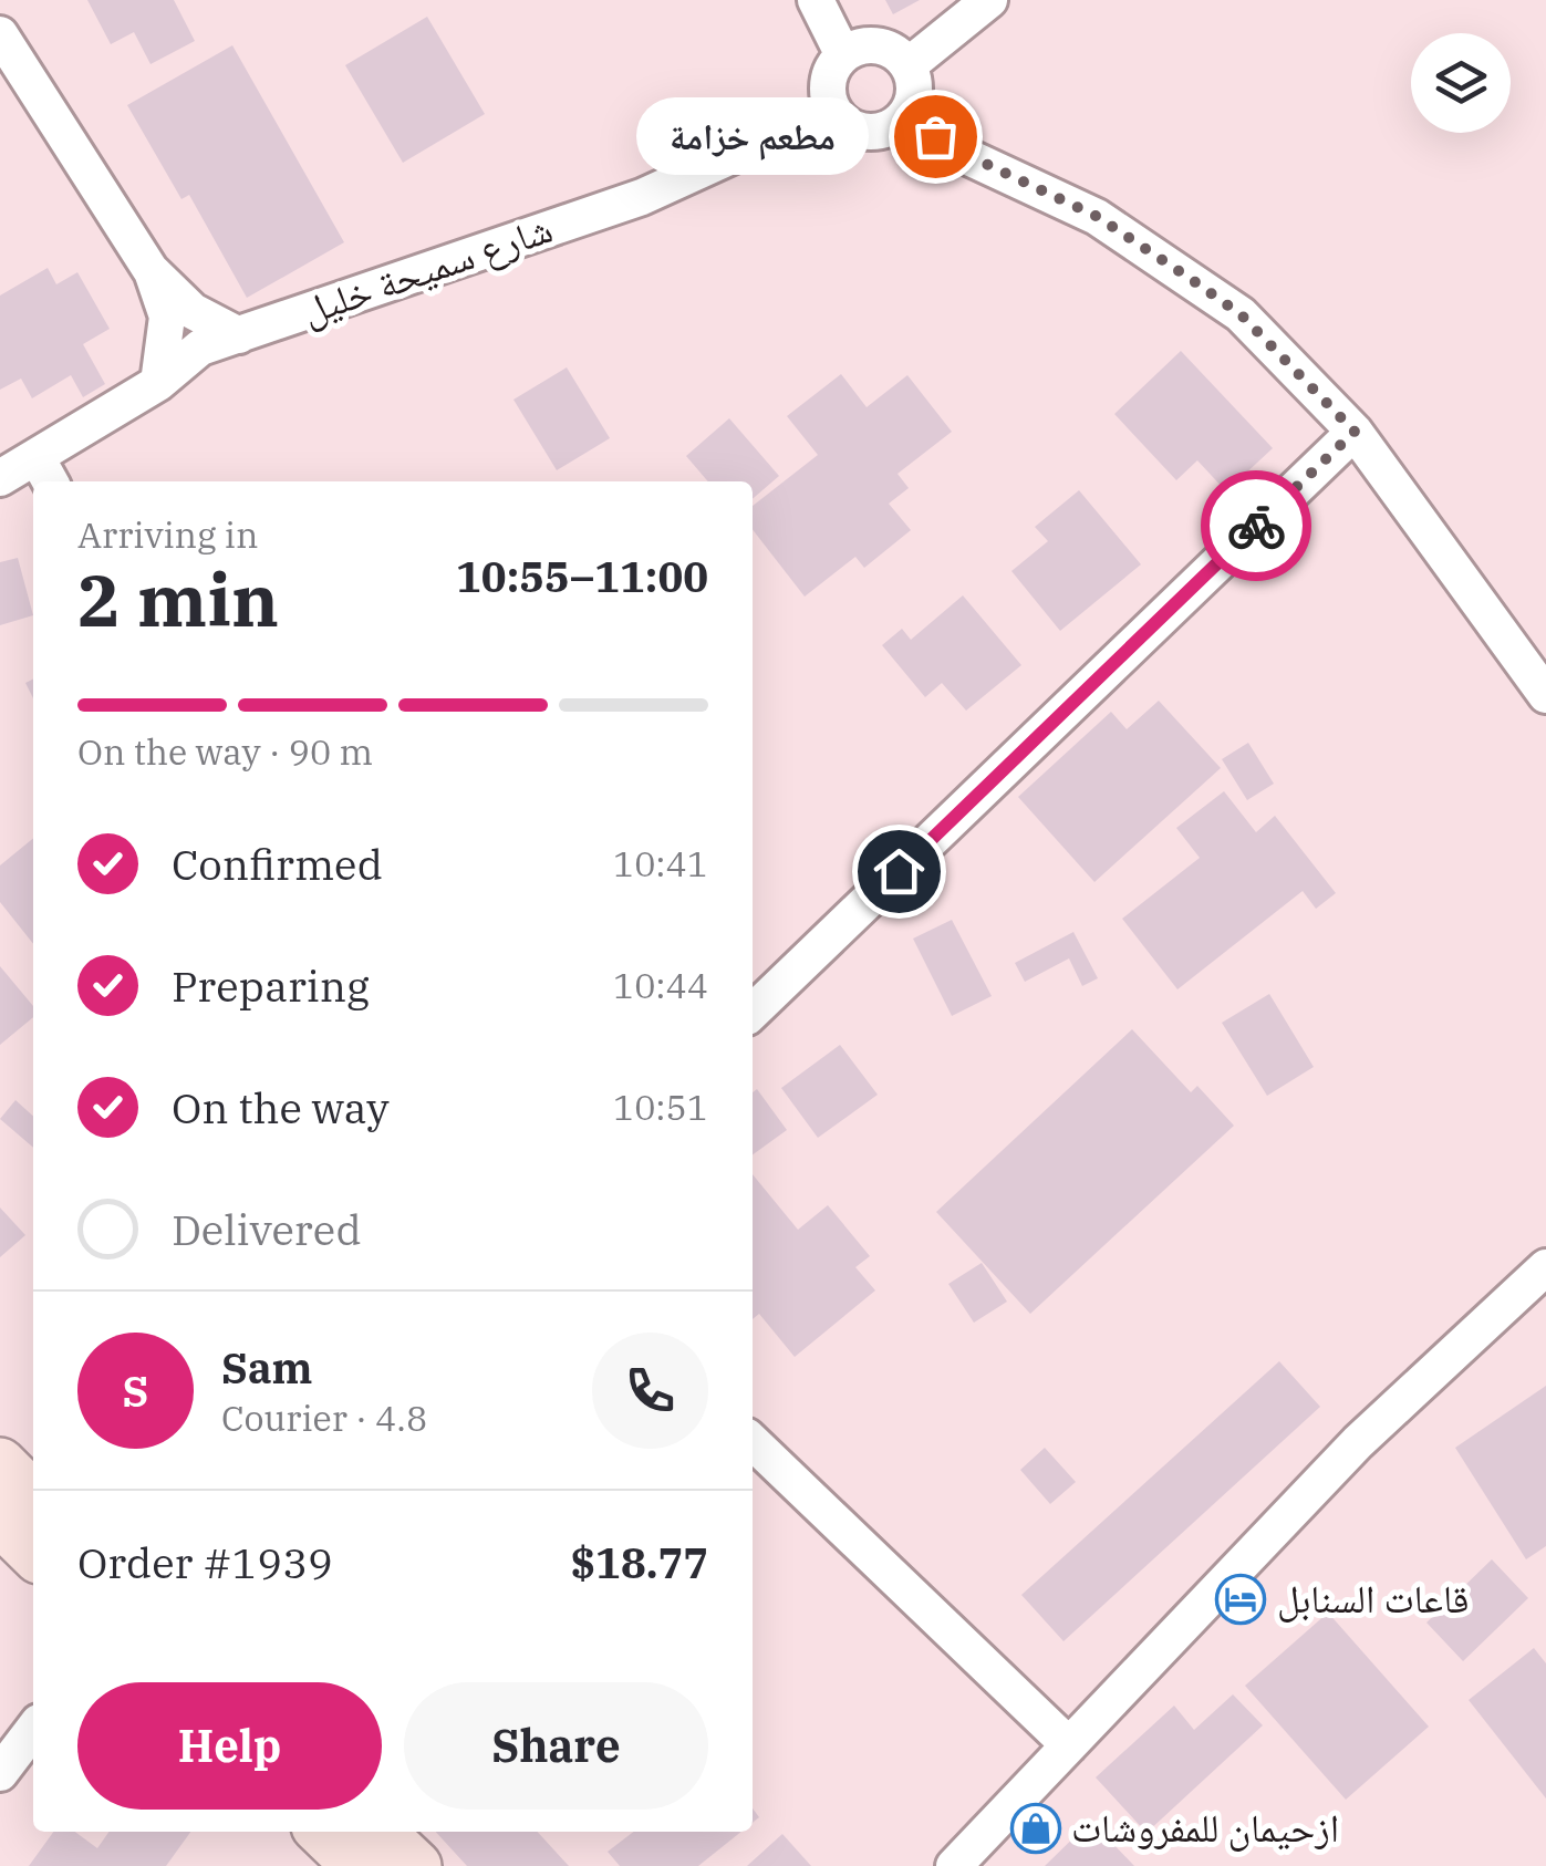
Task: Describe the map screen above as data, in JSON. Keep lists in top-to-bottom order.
{
  "streets": {
    "street": ["شارع سميحة خليل"]
  },
  "places": {
    "other": ["مطعم خزامة"],
    "hotel": ["قاعات السنابل"],
    "shop": ["ازحيمان للمفروشات"]
  },
  "page": {
    "bubble": "مطعم خزامة",
    "heading": ["2 min", "Arriving in", "10:55–11:00"],
    "panel": [
      "Sam",
      "Courier · 4.8",
      "Order #1939",
      "$18.77"
    ],
    "bar": "On the way · 90 m",
    "list": [
      ["Confirmed", "10:41"],
      ["Preparing", "10:44"],
      ["On the way", "10:51"],
      "Delivered"
    ],
    "round": "S",
    "buttons": ["Help", "Share"]
  }
}
